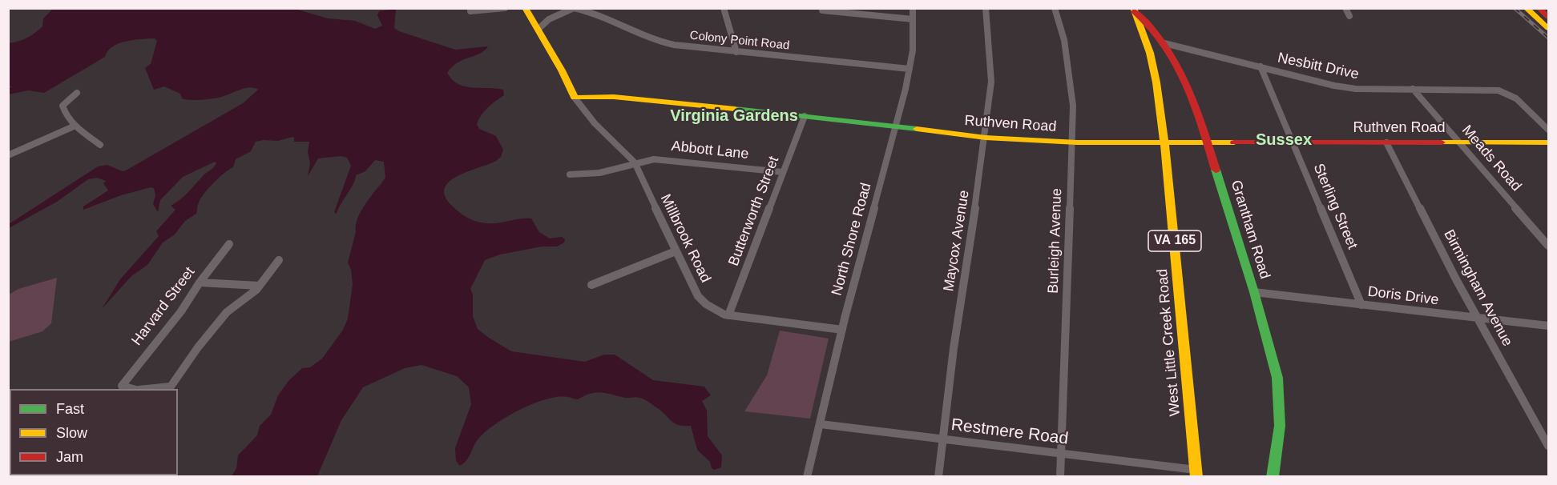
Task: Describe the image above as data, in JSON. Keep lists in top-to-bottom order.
{
  "streets": {
    "street": [
      "Colony Point Road",
      "Nesbitt Drive",
      "Ruthven Road",
      "Abbott Lane",
      "Meads Road",
      "Sterling Street",
      "Butterworth Street",
      "Grantham Road",
      "Millbrook Road",
      "North Shore Road",
      "Maycox Avenue",
      "Burleigh Avenue",
      "VA 165",
      "Birmingham Avenue",
      "Doris Drive",
      "Harvard Street",
      "West Little Creek Road",
      "Restmere Road"
    ]
  },
  "crossings": [
    ["Colony Point Road", "North Shore Road"],
    ["Nesbitt Drive", "Meads Road"],
    ["Nesbitt Drive", "Sterling Street"],
    ["Nesbitt Drive", "Grantham Road"],
    ["Ruthven Road", "Meads Road"],
    ["Ruthven Road", "Sterling Street"],
    ["Ruthven Road", "Butterworth Street"],
    ["Ruthven Road", "Grantham Road"],
    ["Ruthven Road", "Millbrook Road"],
    ["Ruthven Road", "North Shore Road"],
    ["Ruthven Road", "Maycox Avenue"],
    ["Ruthven Road", "Burleigh Avenue"],
    ["Ruthven Road", "Birmingham Avenue"],
    ["Ruthven Road", "West Little Creek Road"],
    ["Abbott Lane", "Butterworth Street"],
    ["Abbott Lane", "Millbrook Road"],
    ["Sterling Street", "Doris Drive"],
    ["Butterworth Street", "Millbrook Road"],
    ["Grantham Road", "Doris Drive"],
    ["Grantham Road", "West Little Creek Road"],
    ["Millbrook Road", "North Shore Road"],
    ["North Shore Road", "Restmere Road"],
    ["Maycox Avenue", "Restmere Road"],
    ["Burleigh Avenue", "Restmere Road"],
    ["Birmingham Avenue", "Doris Drive"],
    ["West Little Creek Road", "Restmere Road"]
  ],
  "districts": ["Virginia Gardens", "Sussex"],
  "legend": ["Fast", "Slow", "Jam"]
}
